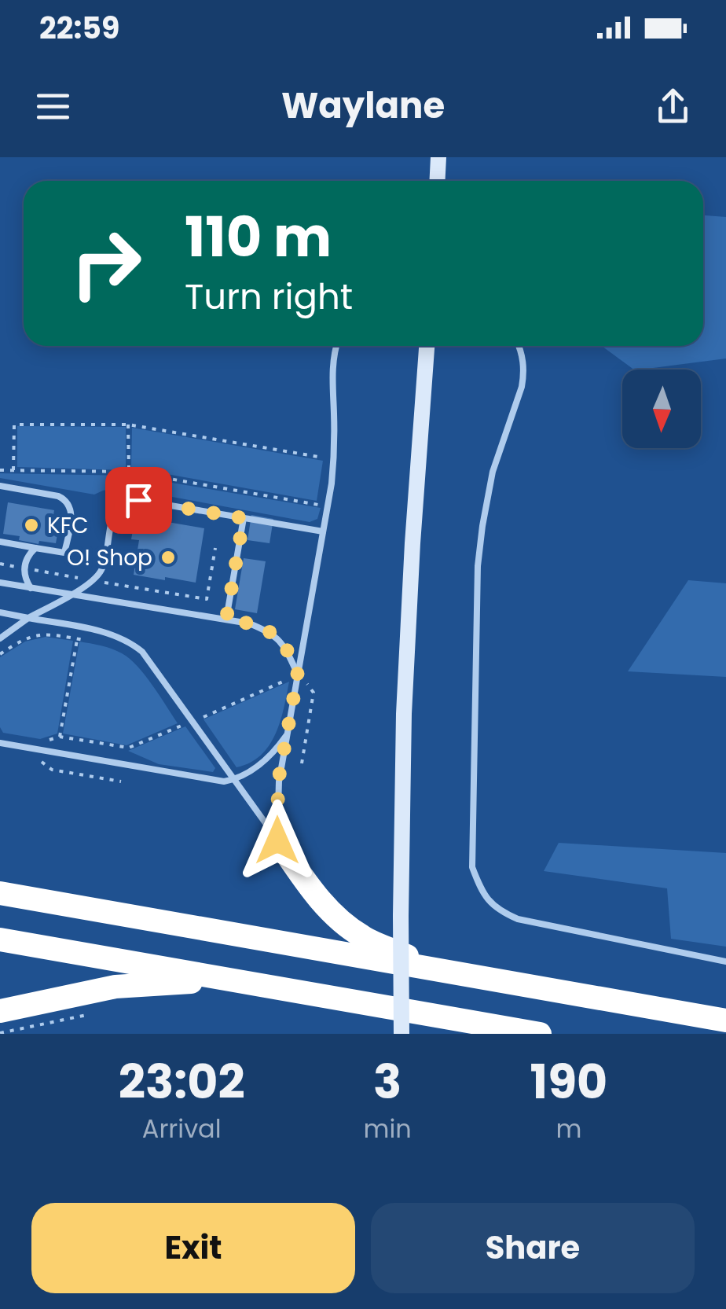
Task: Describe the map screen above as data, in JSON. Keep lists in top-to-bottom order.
{
  "places": ["KFC", "O! Shop"],
  "north": "bottom",
  "page": {
    "status": "22:59",
    "header": "Waylane",
    "turn": ["110 m", "Turn right"],
    "eta": [
      "23:02",
      "Arrival",
      "3",
      "min",
      "190",
      "m"
    ],
    "buttons": ["Exit", "Share"]
  }
}
